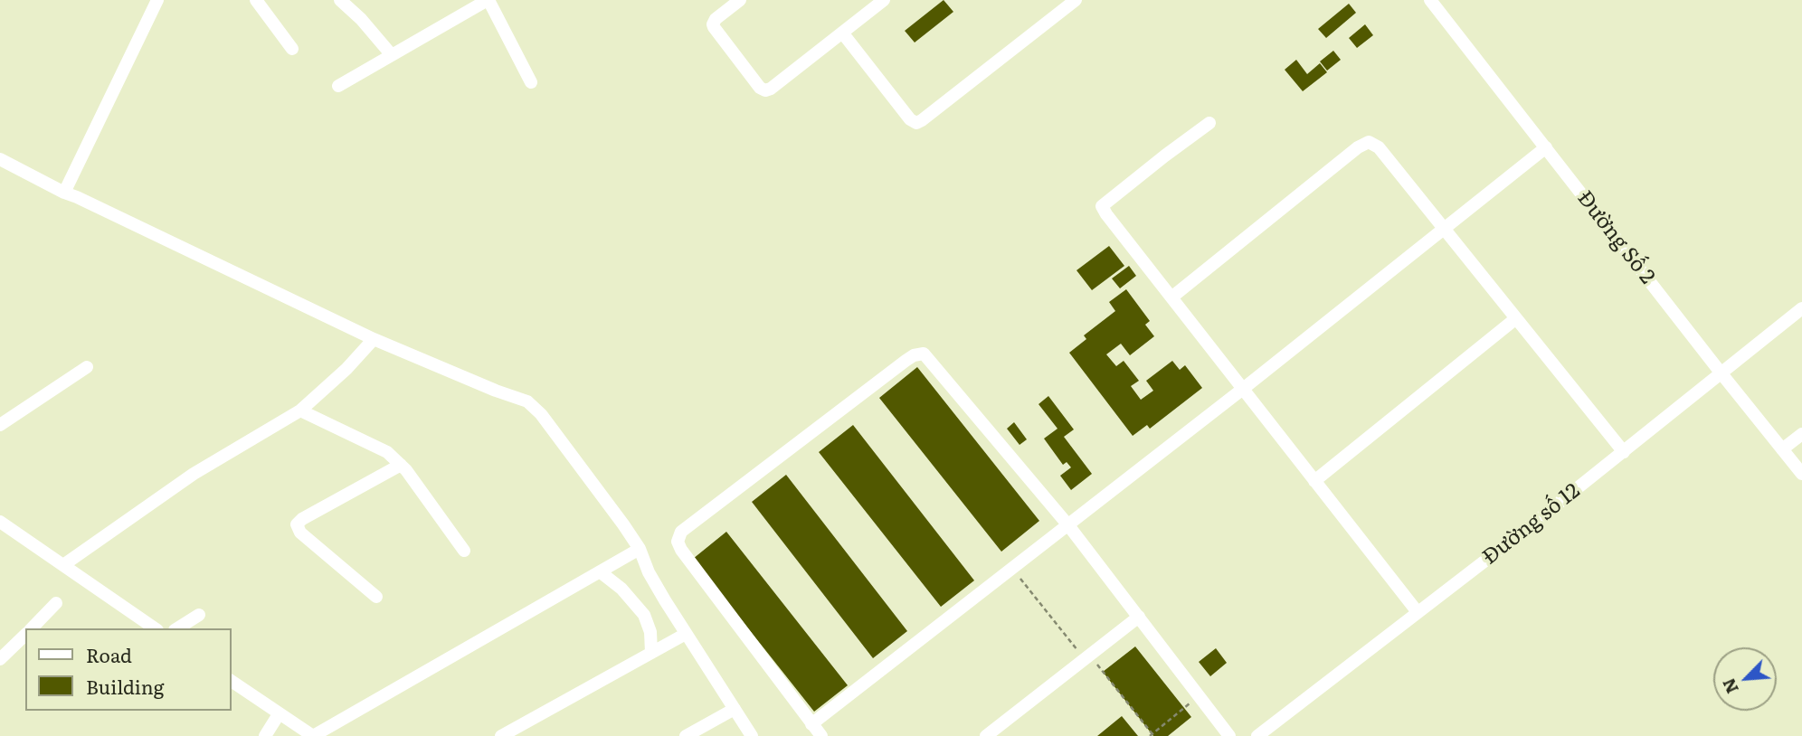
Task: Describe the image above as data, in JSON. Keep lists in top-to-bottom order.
{
  "streets": {
    "street": ["Đường Số 2", "Đường số 12"]
  },
  "crossings": [
    ["Đường Số 2", "Đường số 12"]
  ],
  "legend": ["Road", "Building"],
  "north": "bottom left"
}
